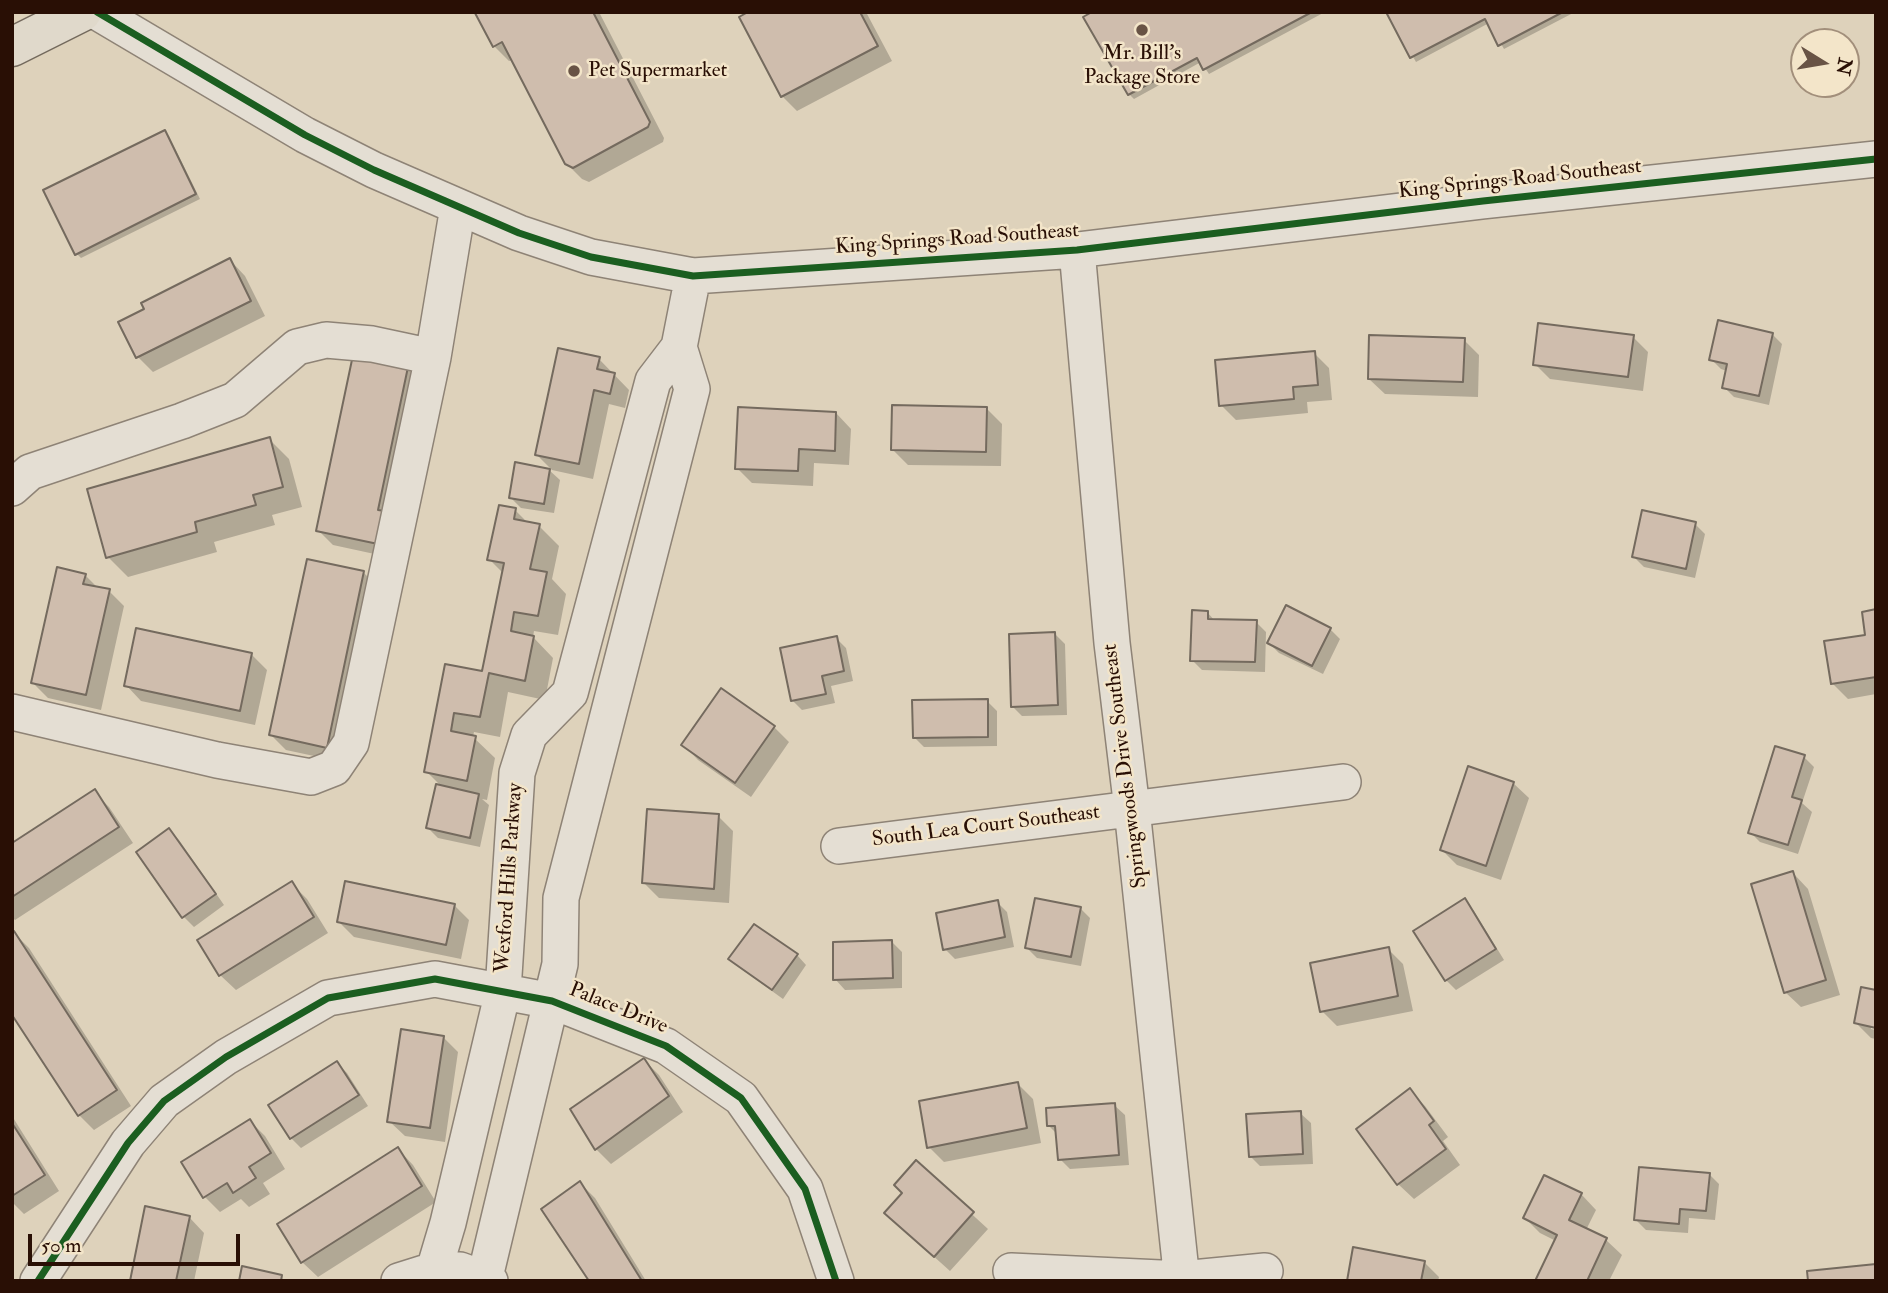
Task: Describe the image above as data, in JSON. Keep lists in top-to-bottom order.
{
  "streets": {
    "street": [
      "King Springs Road Southeast",
      "Springwoods Drive Southeast",
      "South Lea Court Southeast",
      "Wexford Hills Parkway",
      "Palace Drive"
    ]
  },
  "crossings": [
    ["King Springs Road Southeast", "Springwoods Drive Southeast"],
    ["King Springs Road Southeast", "Wexford Hills Parkway"],
    ["Springwoods Drive Southeast", "South Lea Court Southeast"],
    ["Wexford Hills Parkway", "Palace Drive"]
  ],
  "places": ["Mr. Bill's Package Store", "Pet Supermarket"],
  "scale_bar": "50 m",
  "north": "right"
}
